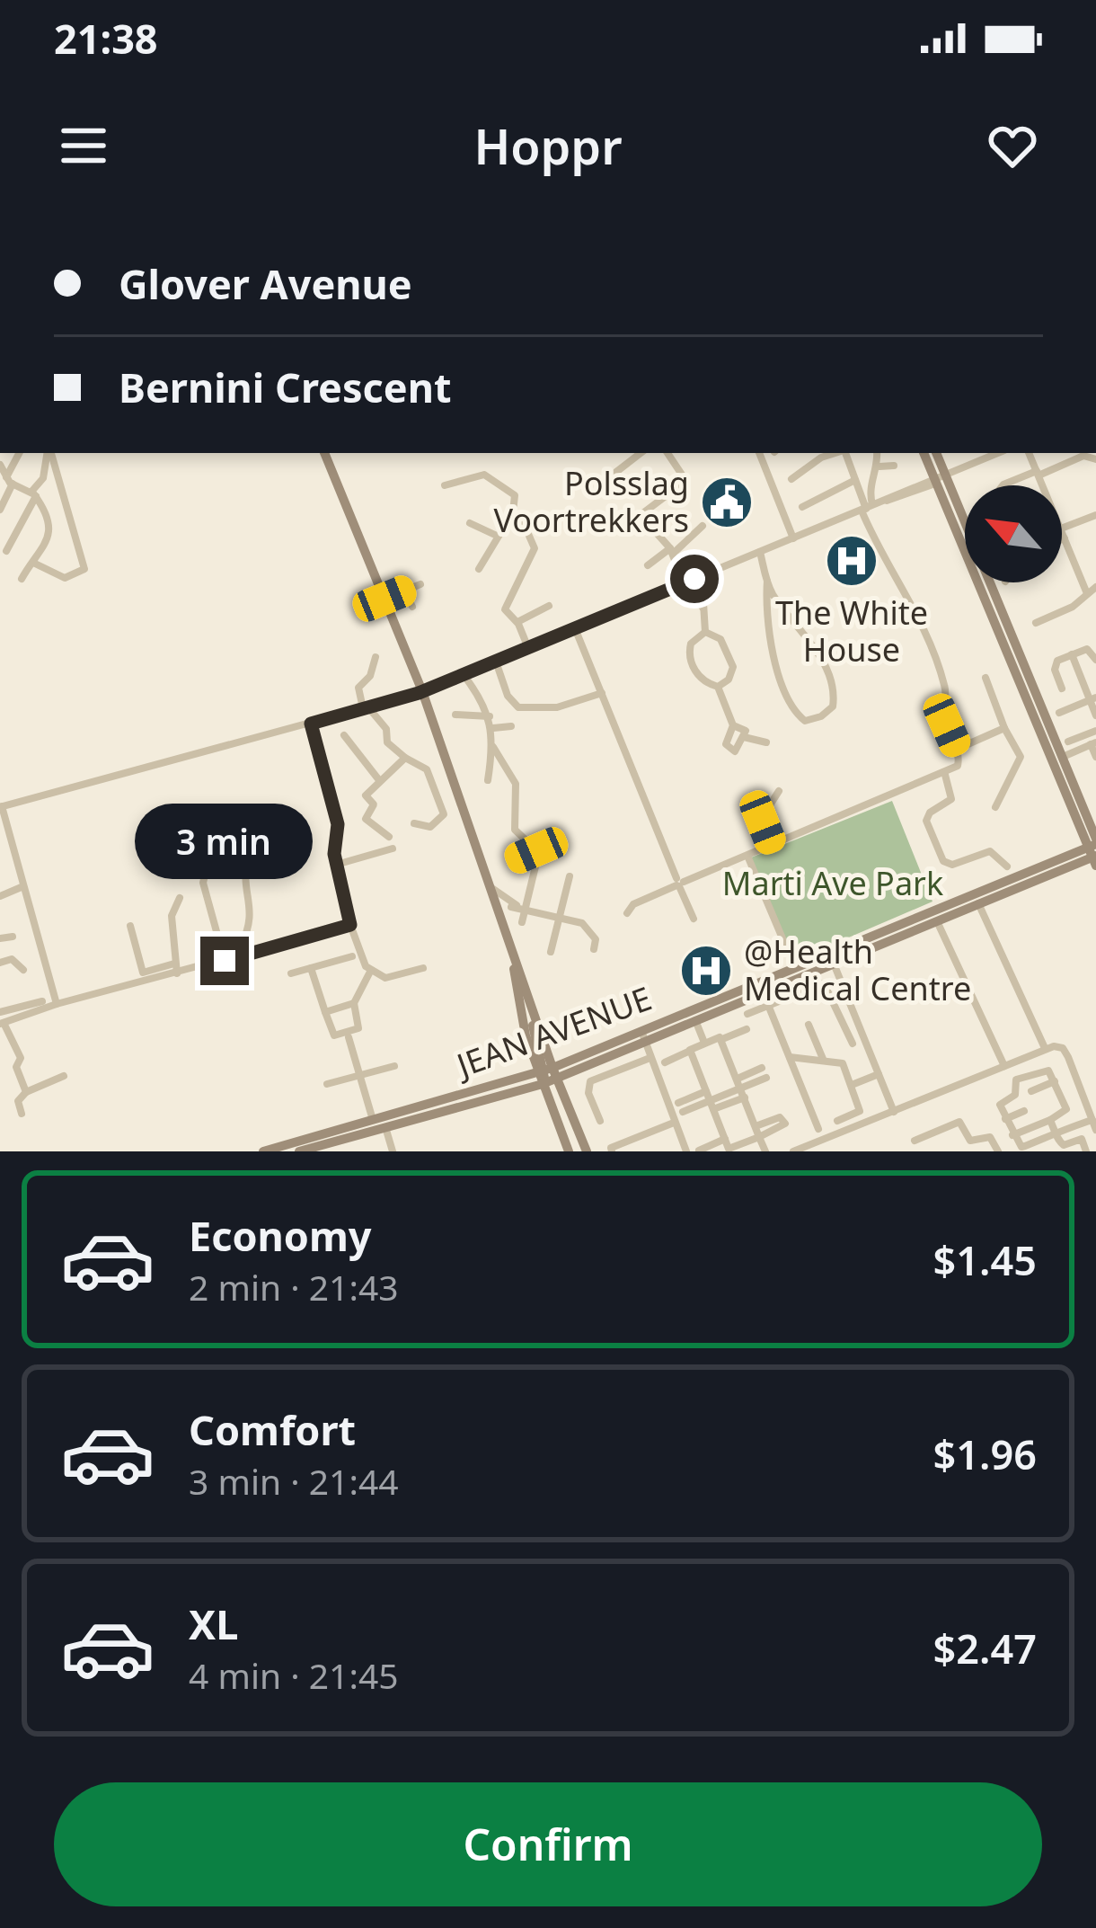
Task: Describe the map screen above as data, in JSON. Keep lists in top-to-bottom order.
{
  "streets": {
    "main road": ["JEAN AVENUE"]
  },
  "parks": ["Marti Ave Park"],
  "places": {
    "public building": ["Polsslag Voortrekkers"],
    "hospital": ["The White House", "@Health Medical Centre"]
  },
  "north": "top left",
  "page": {
    "status": "21:38",
    "header": "Hoppr",
    "banner": ["Glover Avenue", "Bernini Crescent"],
    "bubble": "3 min",
    "list": [
      {
        "name": "Economy",
        "note": "2 min · 21:43",
        "value": "$1.45"
      },
      {
        "name": "Comfort",
        "note": "3 min · 21:44",
        "value": "$1.96"
      },
      {
        "name": "XL",
        "note": "4 min · 21:45",
        "value": "$2.47"
      }
    ],
    "buttons": "Confirm"
  }
}
